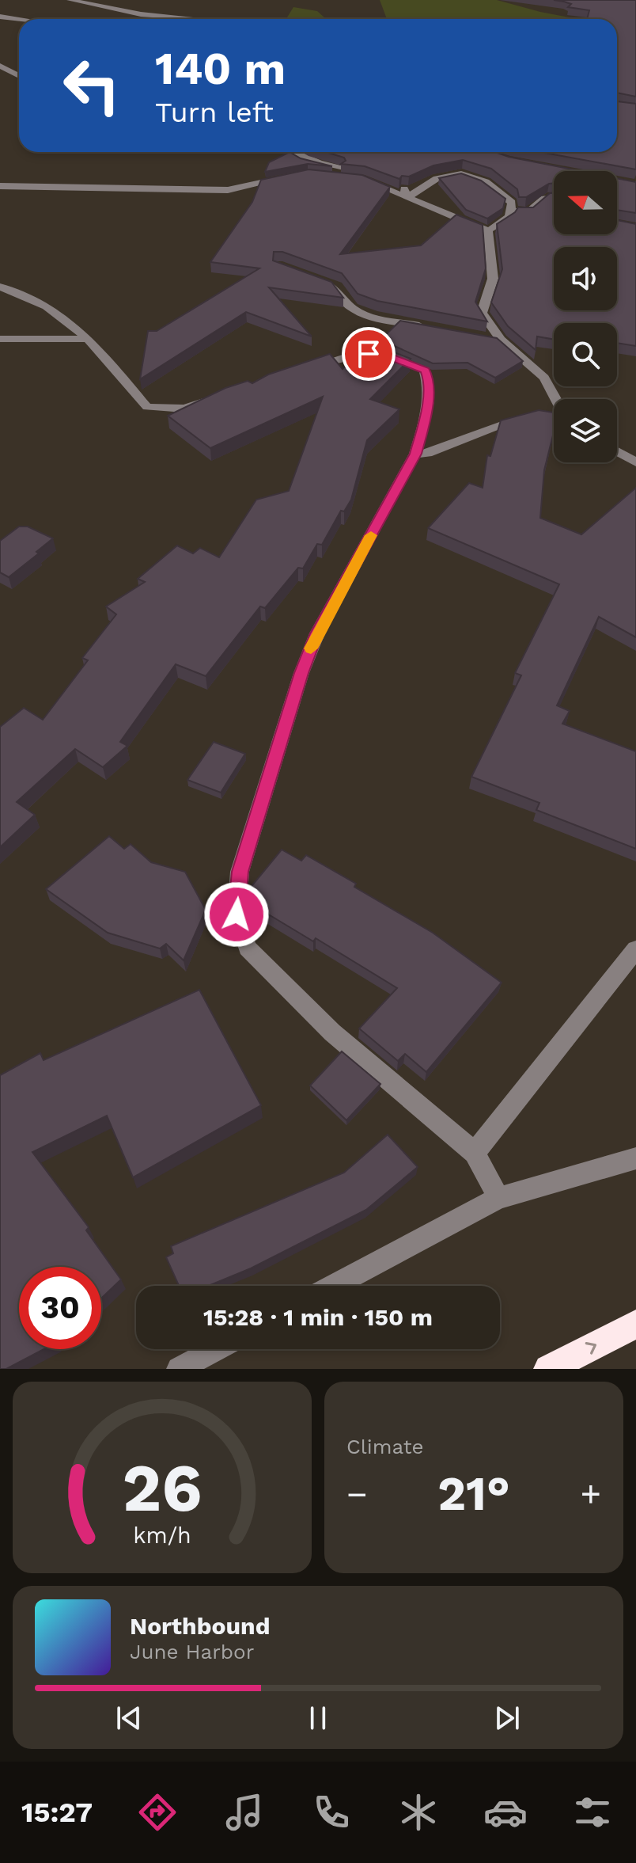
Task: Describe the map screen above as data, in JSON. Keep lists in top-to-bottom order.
{
  "north": "left",
  "page": {
    "turn": ["140 m", "Turn left"],
    "limit": "30",
    "trip": "15:28 · 1 min · 150 m",
    "tile": "Climate",
    "heat": ["−", "21°", "+"],
    "song": ["Northbound", "June Harbor"],
    "tabs": "15:27",
    "gauge": ["26", "km/h"]
  }
}
